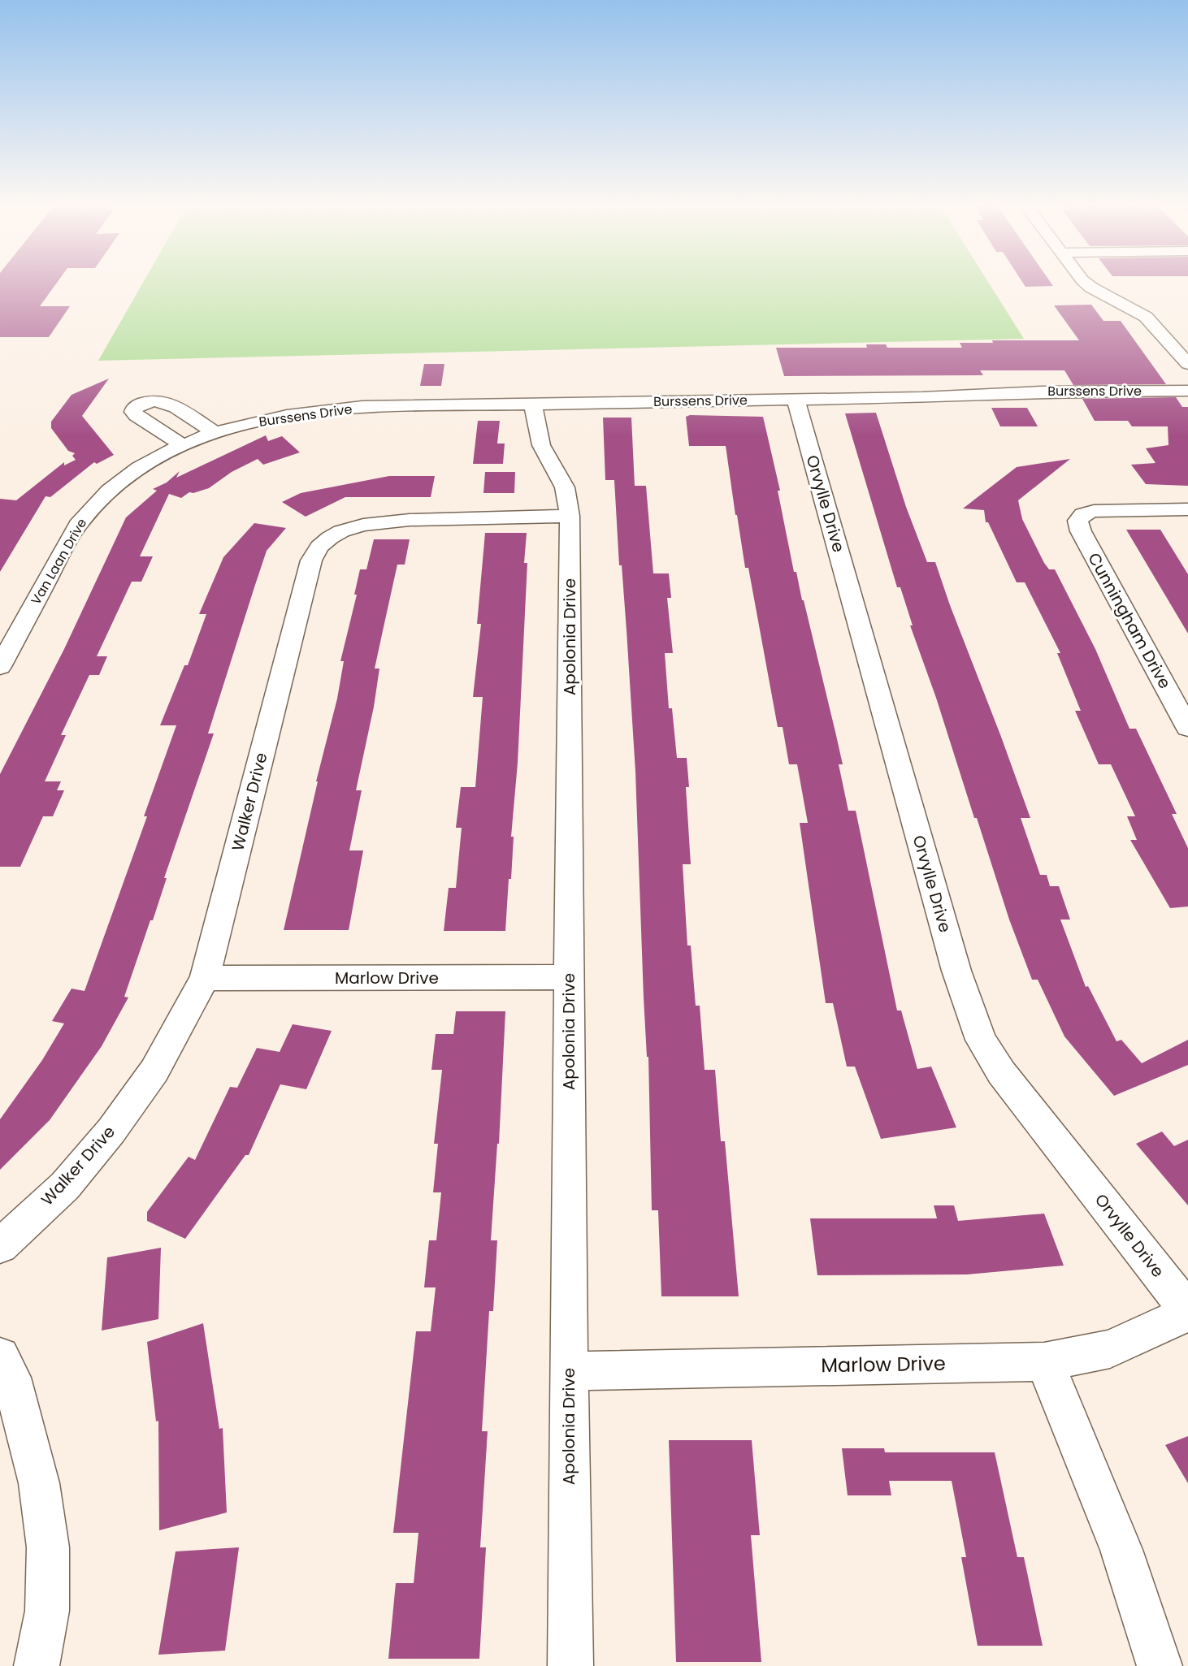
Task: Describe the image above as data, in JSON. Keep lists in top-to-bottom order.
{
  "streets": {
    "street": [
      "Burssens Drive",
      "Orvylle Drive",
      "Van Laan Drive",
      "Cunningham Drive",
      "Apolonia Drive",
      "Walker Drive",
      "Marlow Drive"
    ]
  },
  "crossings": [
    ["Burssens Drive", "Orvylle Drive"],
    ["Burssens Drive", "Van Laan Drive"],
    ["Burssens Drive", "Apolonia Drive"],
    ["Orvylle Drive", "Marlow Drive"],
    ["Apolonia Drive", "Walker Drive"],
    ["Apolonia Drive", "Marlow Drive"],
    ["Walker Drive", "Marlow Drive"]
  ]
}
